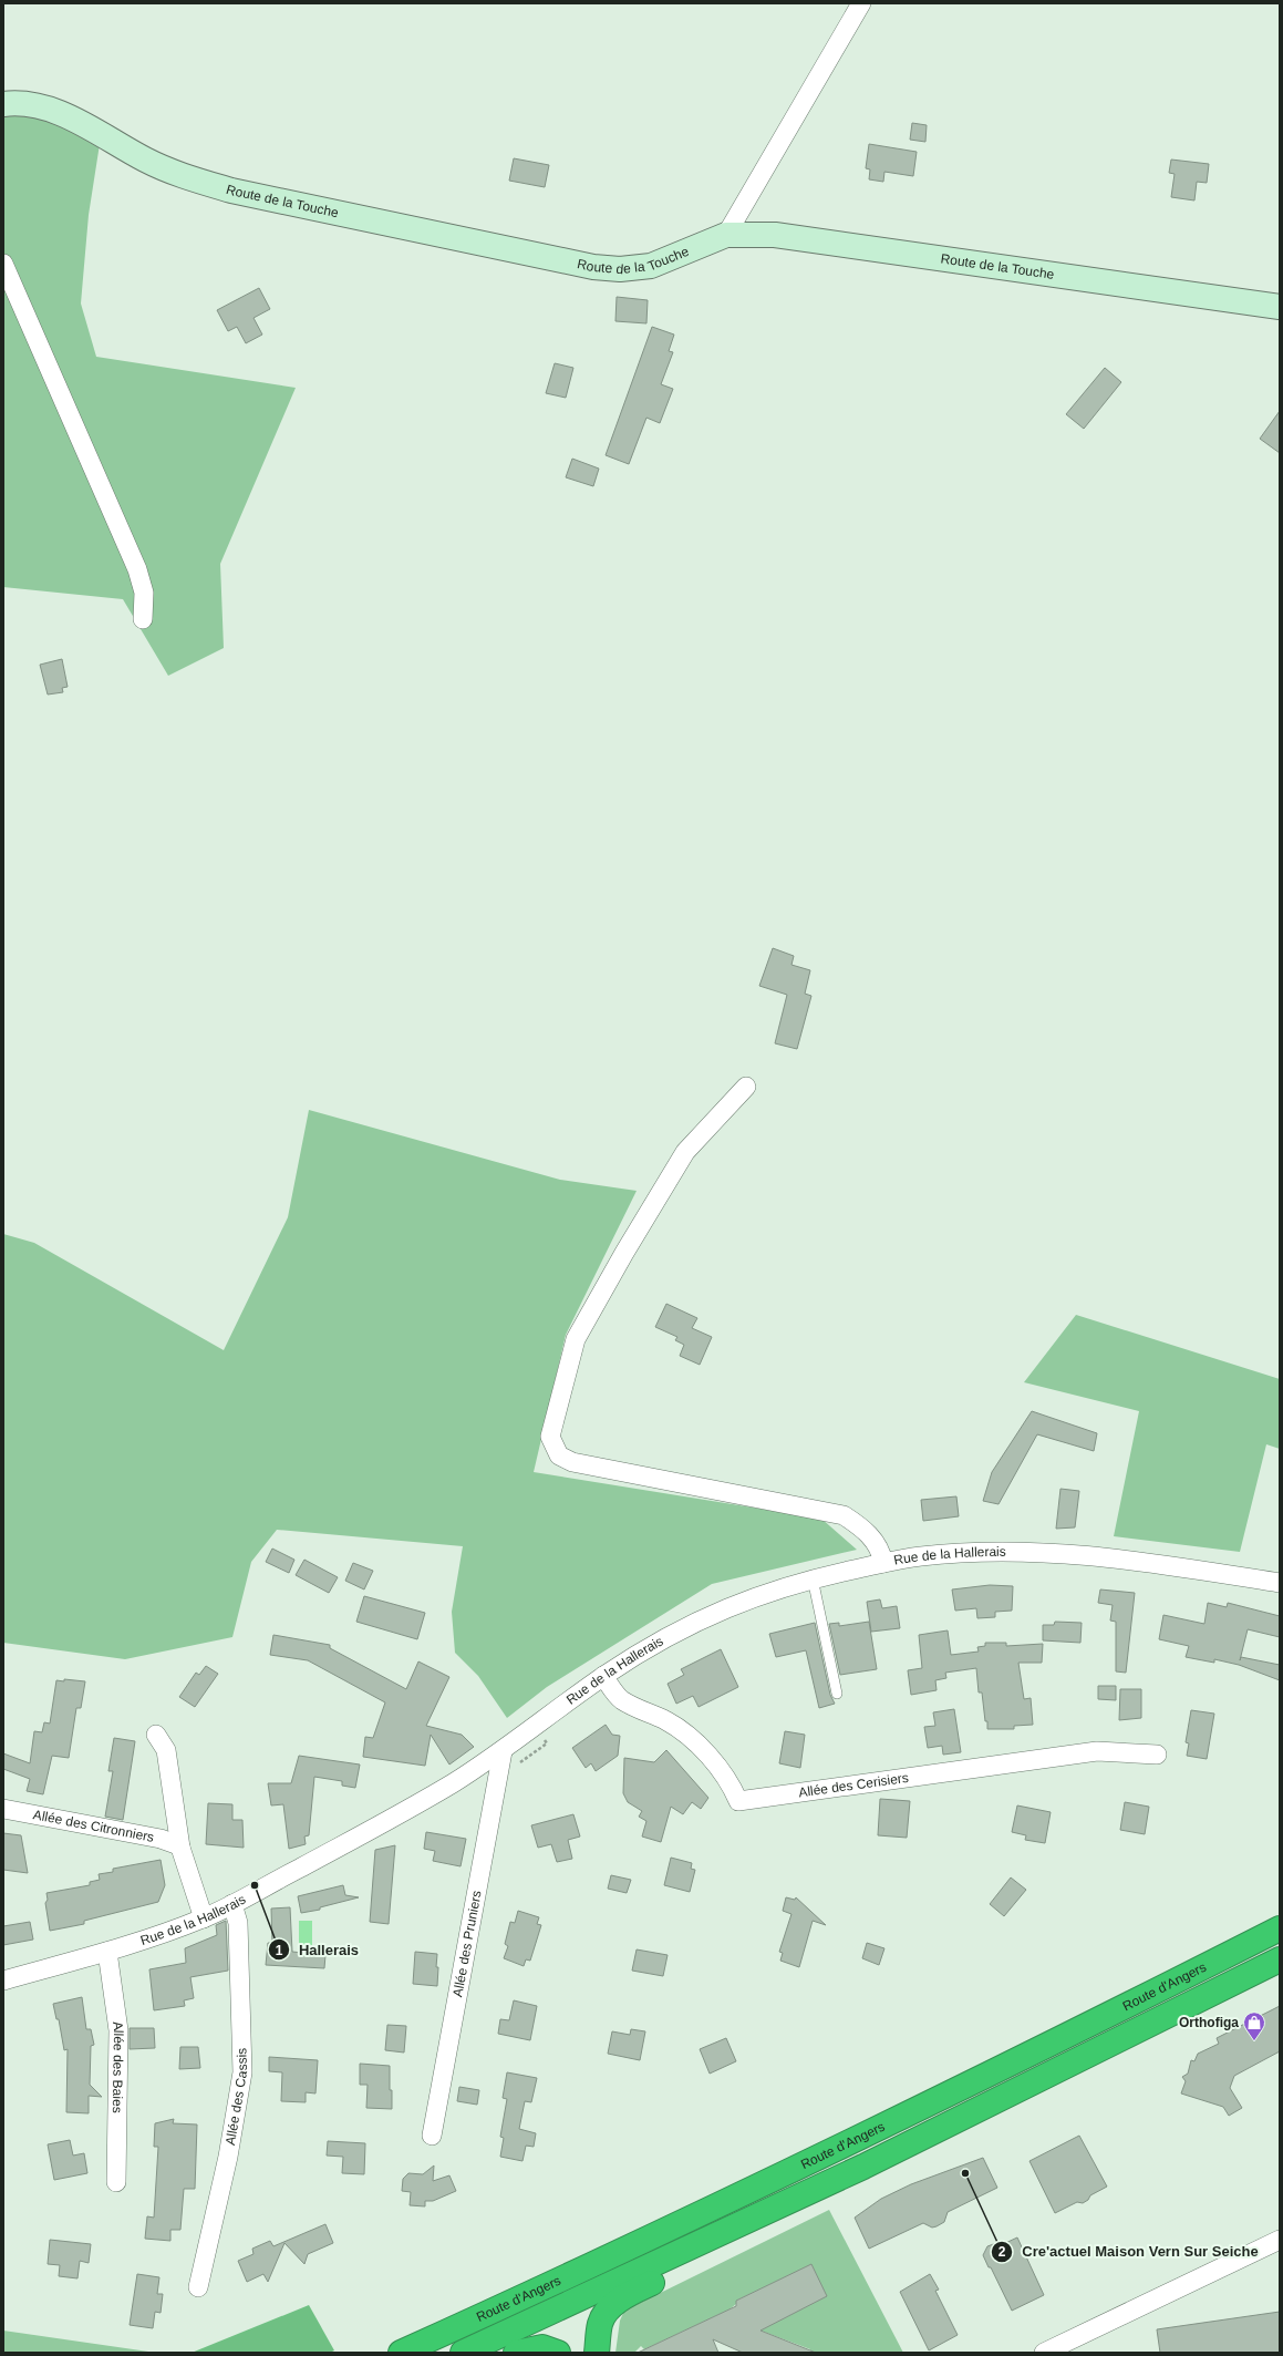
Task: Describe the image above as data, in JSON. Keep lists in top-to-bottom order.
{
  "streets": {
    "highway": ["Route d'Angers"],
    "street": [
      "Route de la Touche",
      "Rue de la Hallerais",
      "Allée des Cerisiers",
      "Allée des Citronniers",
      "Allée des Pruniers",
      "Allée des Baies",
      "Allée des Cassis"
    ]
  },
  "crossings": [
    ["Rue de la Hallerais", "Allée des Cerisiers"],
    ["Rue de la Hallerais", "Allée des Pruniers"],
    ["Rue de la Hallerais", "Allée des Baies"],
    ["Rue de la Hallerais", "Allée des Cassis"]
  ],
  "places": {
    "other": ["Hallerais", "Cre'actuel Maison Vern Sur Seiche"],
    "shop": ["Orthofiga"]
  }
}
